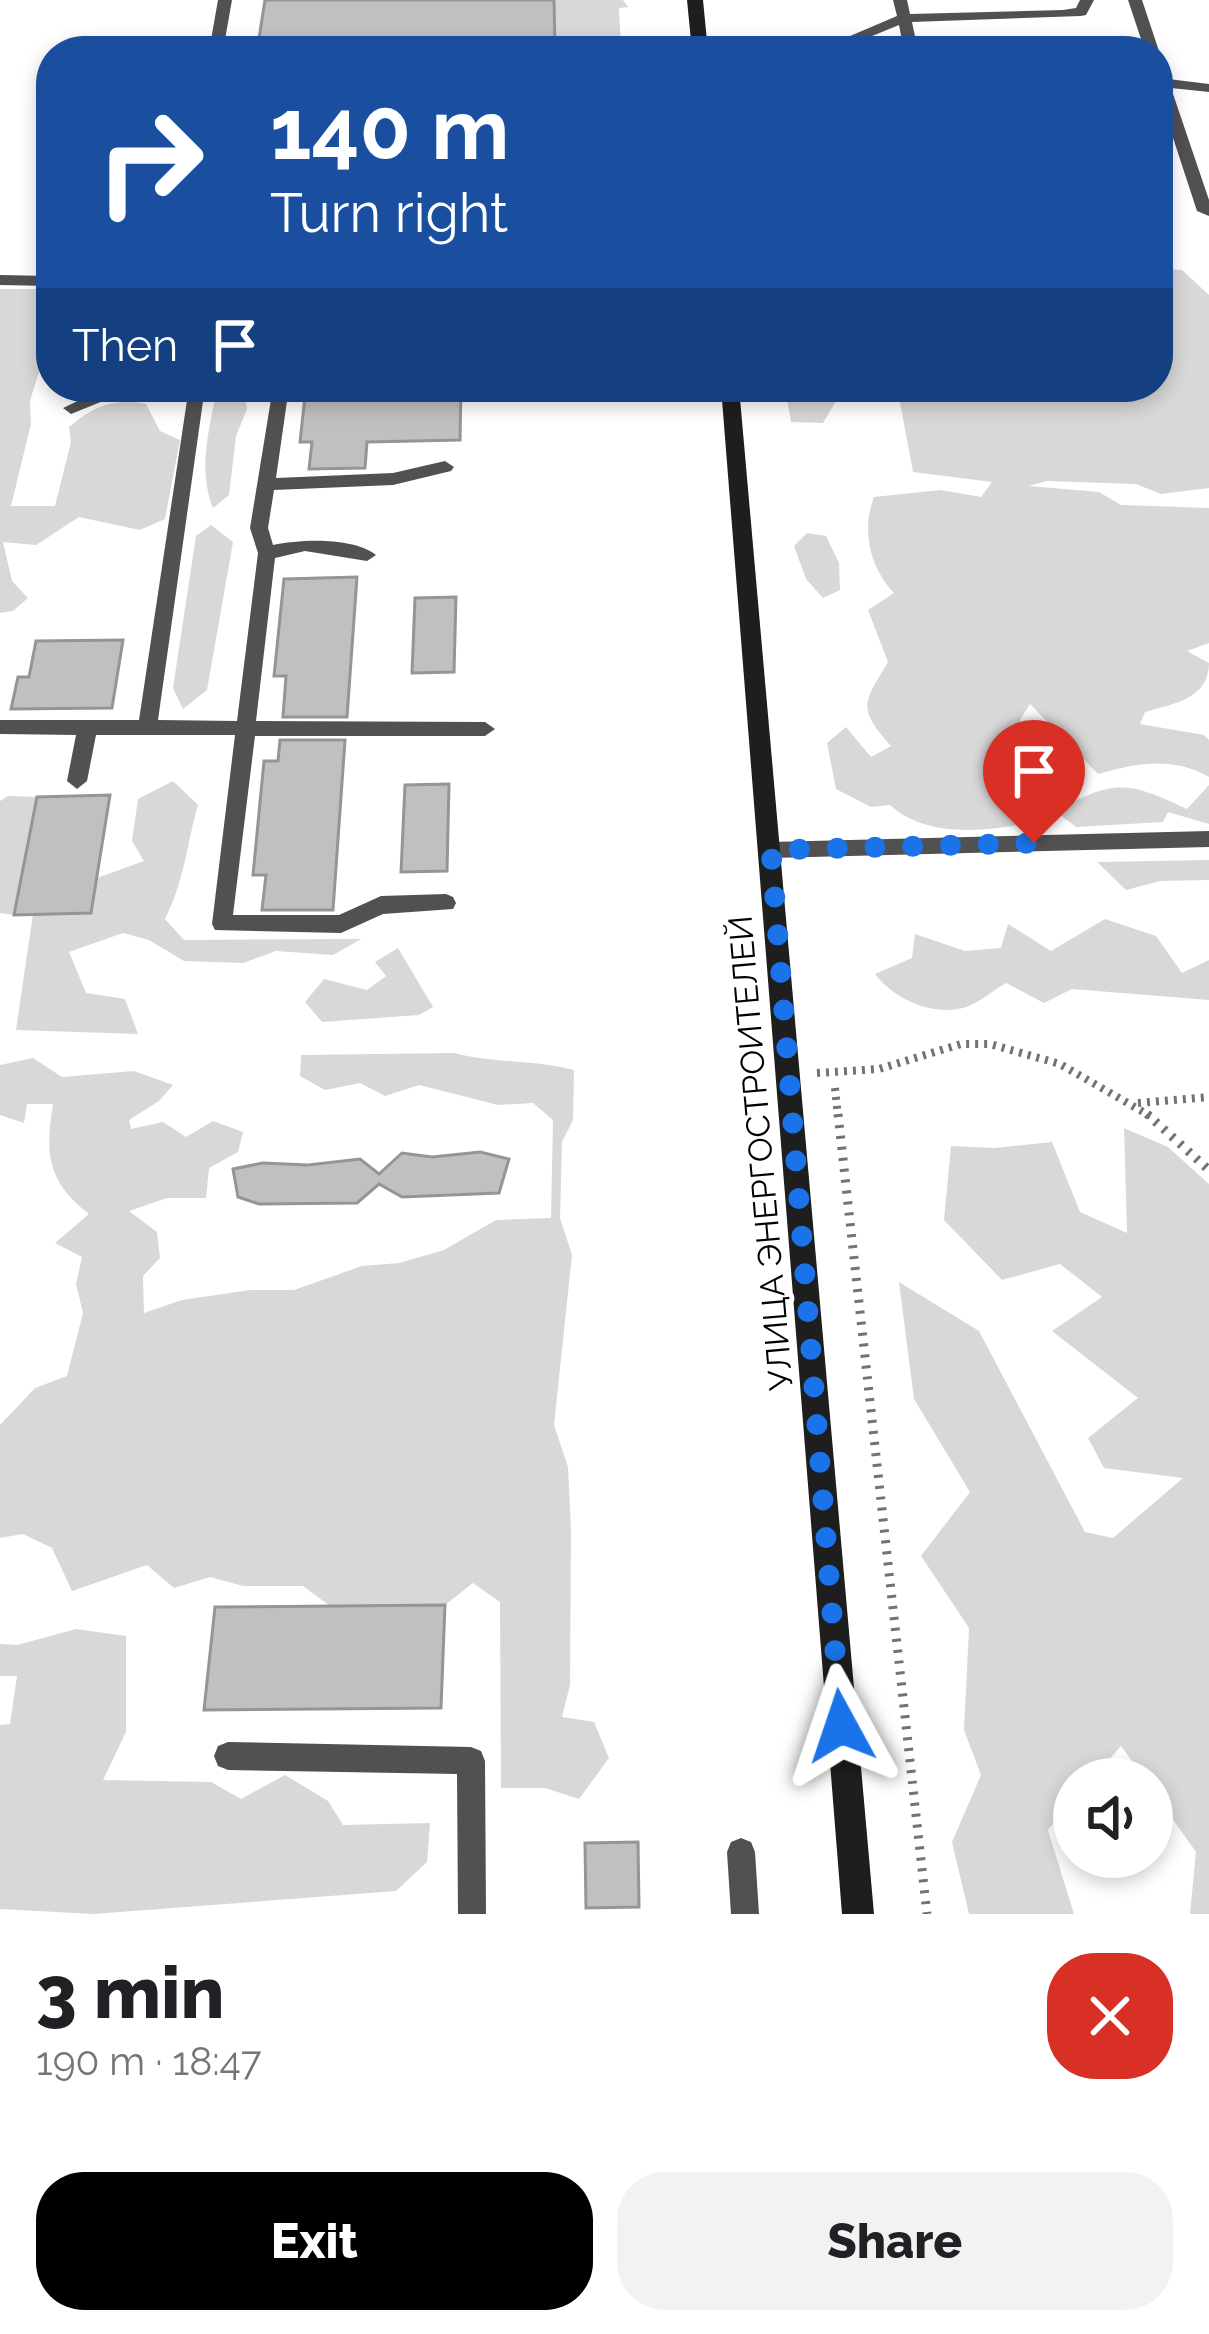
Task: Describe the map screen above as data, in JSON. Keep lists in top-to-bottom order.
{
  "streets": {
    "main road": ["УЛИЦА ЭНЕРГОСТРОИТЕЛЕЙ"]
  },
  "page": {
    "turn": ["140 m", "Turn right"],
    "then": "Then",
    "heading": ["3 min", "190 m · 18:47"],
    "buttons": ["Exit", "Share"]
  }
}
